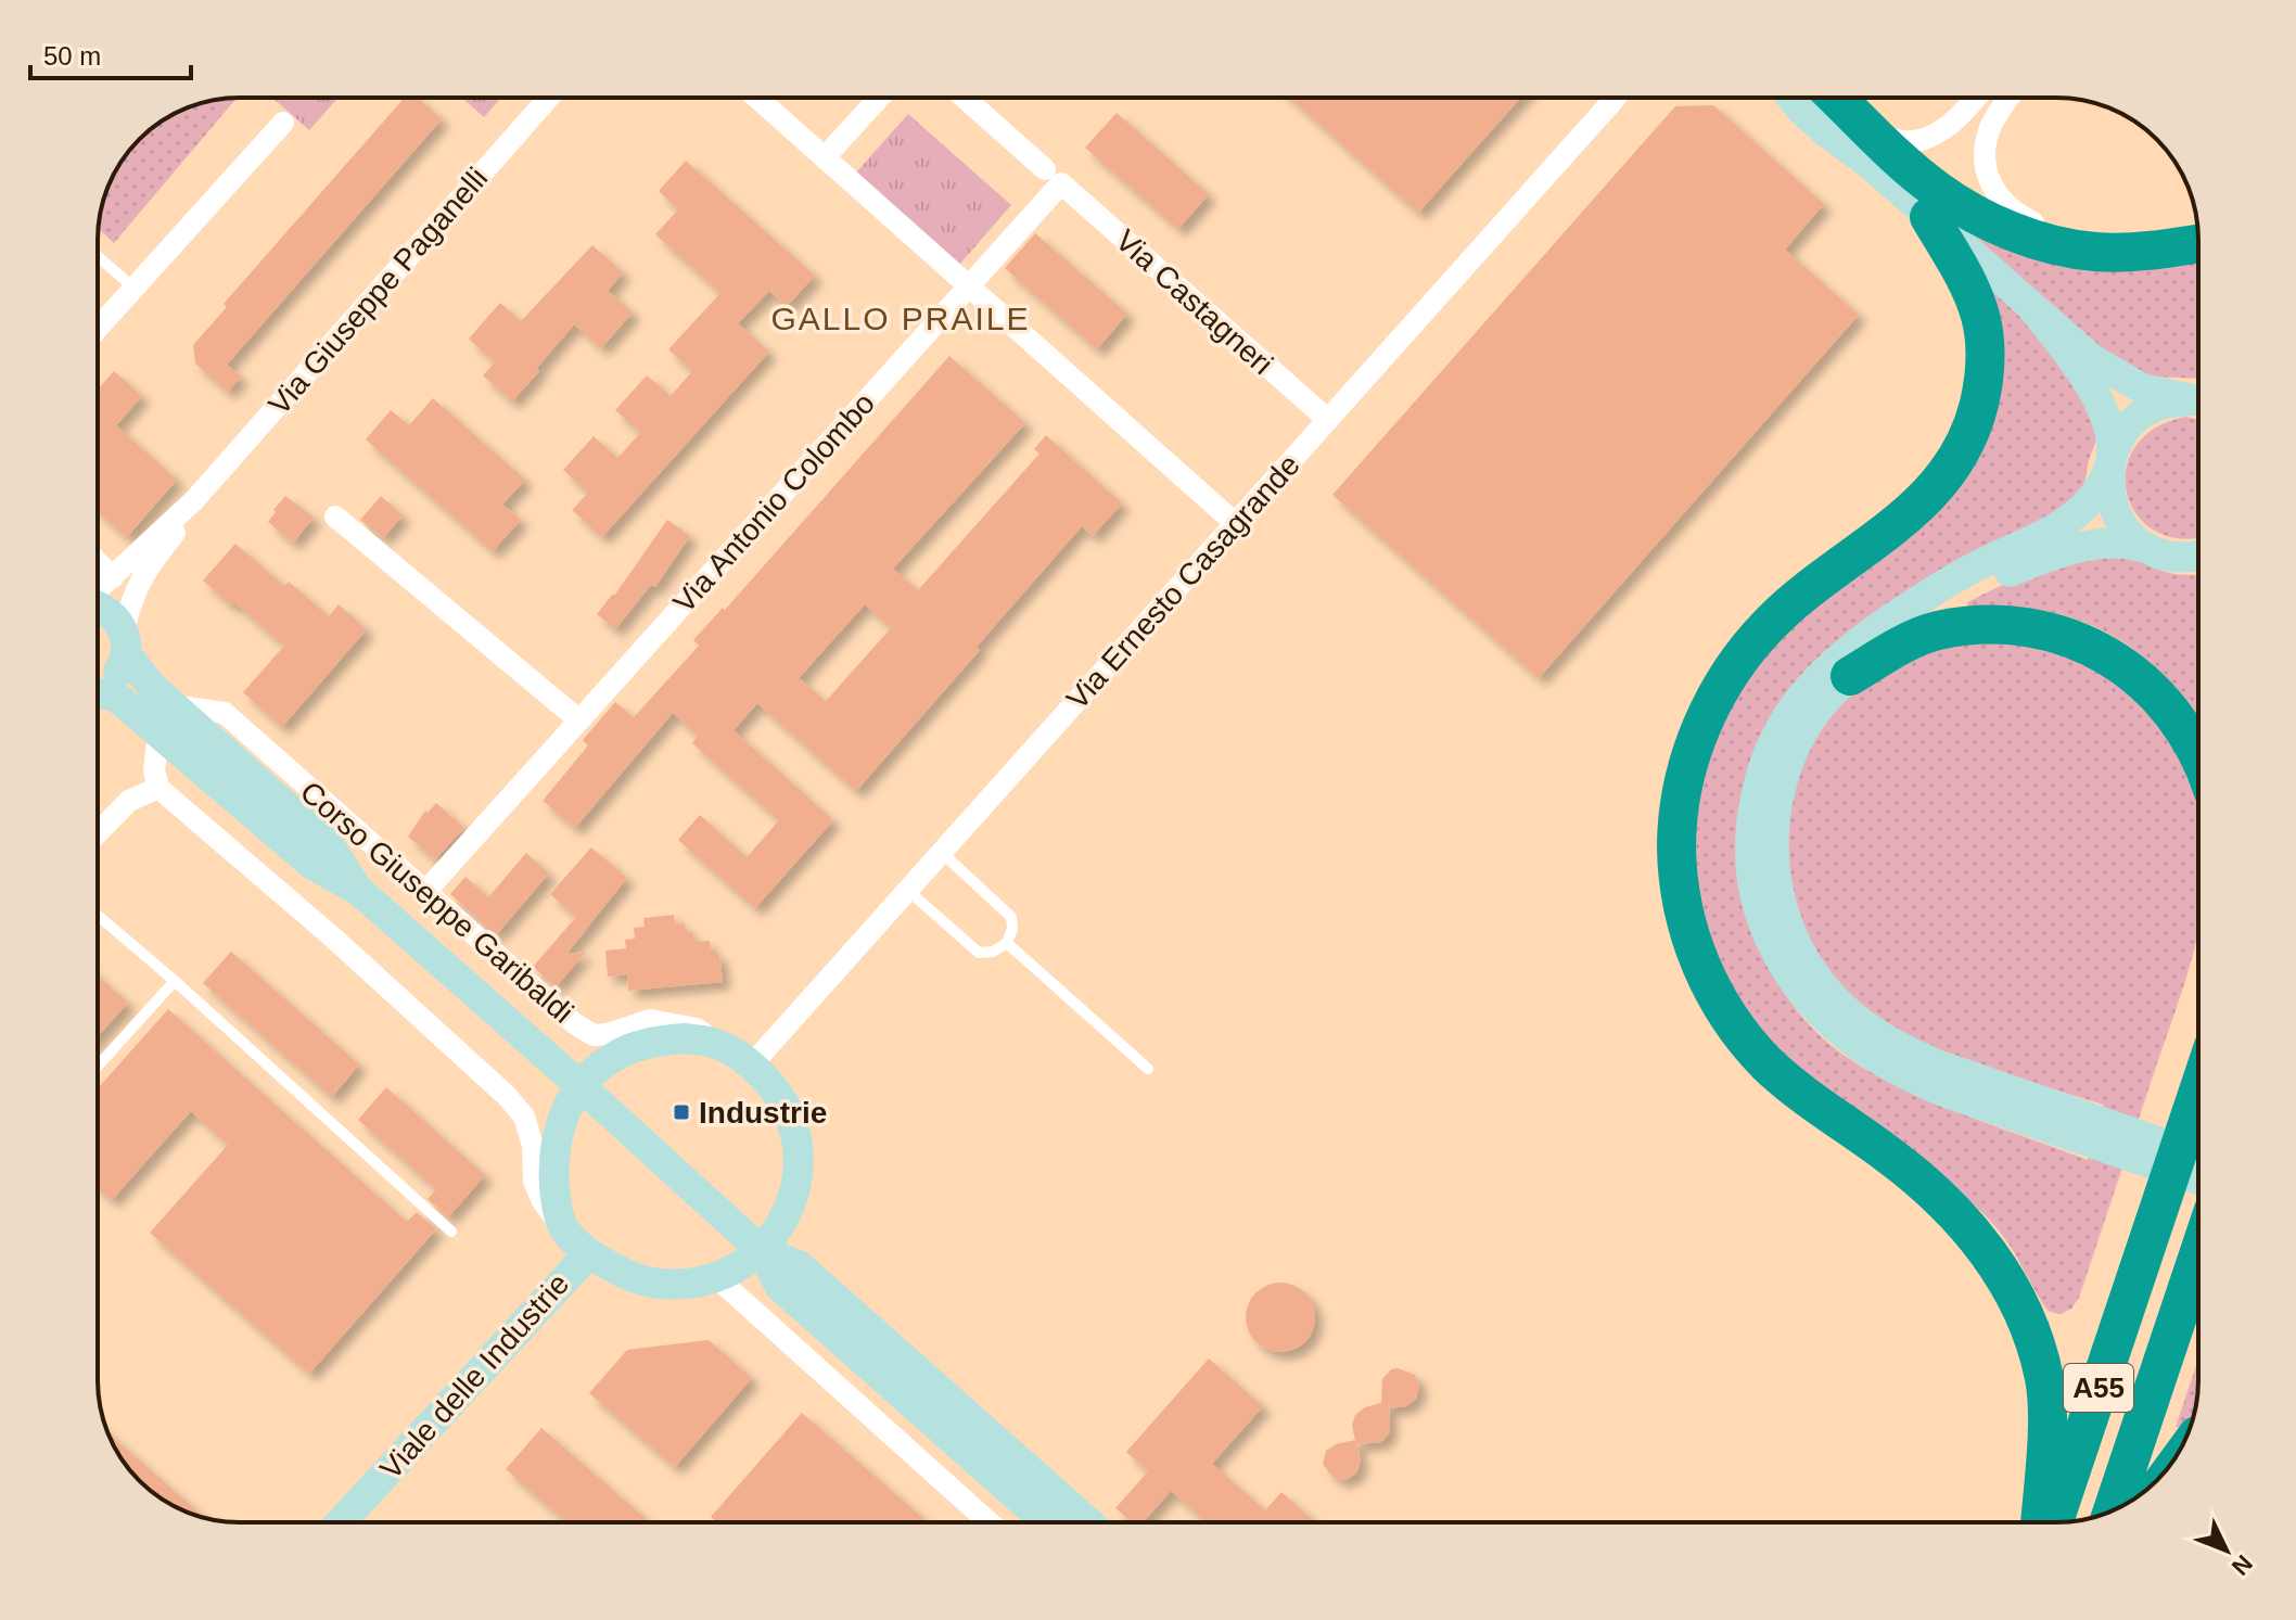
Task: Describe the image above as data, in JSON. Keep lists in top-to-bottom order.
{
  "streets": {
    "highway": ["A55"],
    "street": [
      "Via Giuseppe Paganelli",
      "Via Castagneri",
      "Via Antonio Colombo",
      "Via Ernesto Casagrande",
      "Corso Giuseppe Garibaldi",
      "Viale delle Industrie"
    ]
  },
  "crossings": [
    ["Via Giuseppe Paganelli", "Corso Giuseppe Garibaldi"],
    ["Via Castagneri", "Via Antonio Colombo"],
    ["Via Castagneri", "Via Ernesto Casagrande"],
    ["Via Antonio Colombo", "Corso Giuseppe Garibaldi"],
    ["Via Ernesto Casagrande", "Corso Giuseppe Garibaldi"],
    ["Corso Giuseppe Garibaldi", "Viale delle Industrie"]
  ],
  "districts": ["GALLO PRAILE"],
  "places": {
    "transit": ["Industrie"]
  },
  "scale_bar": "50 m",
  "north": "bottom right"
}
